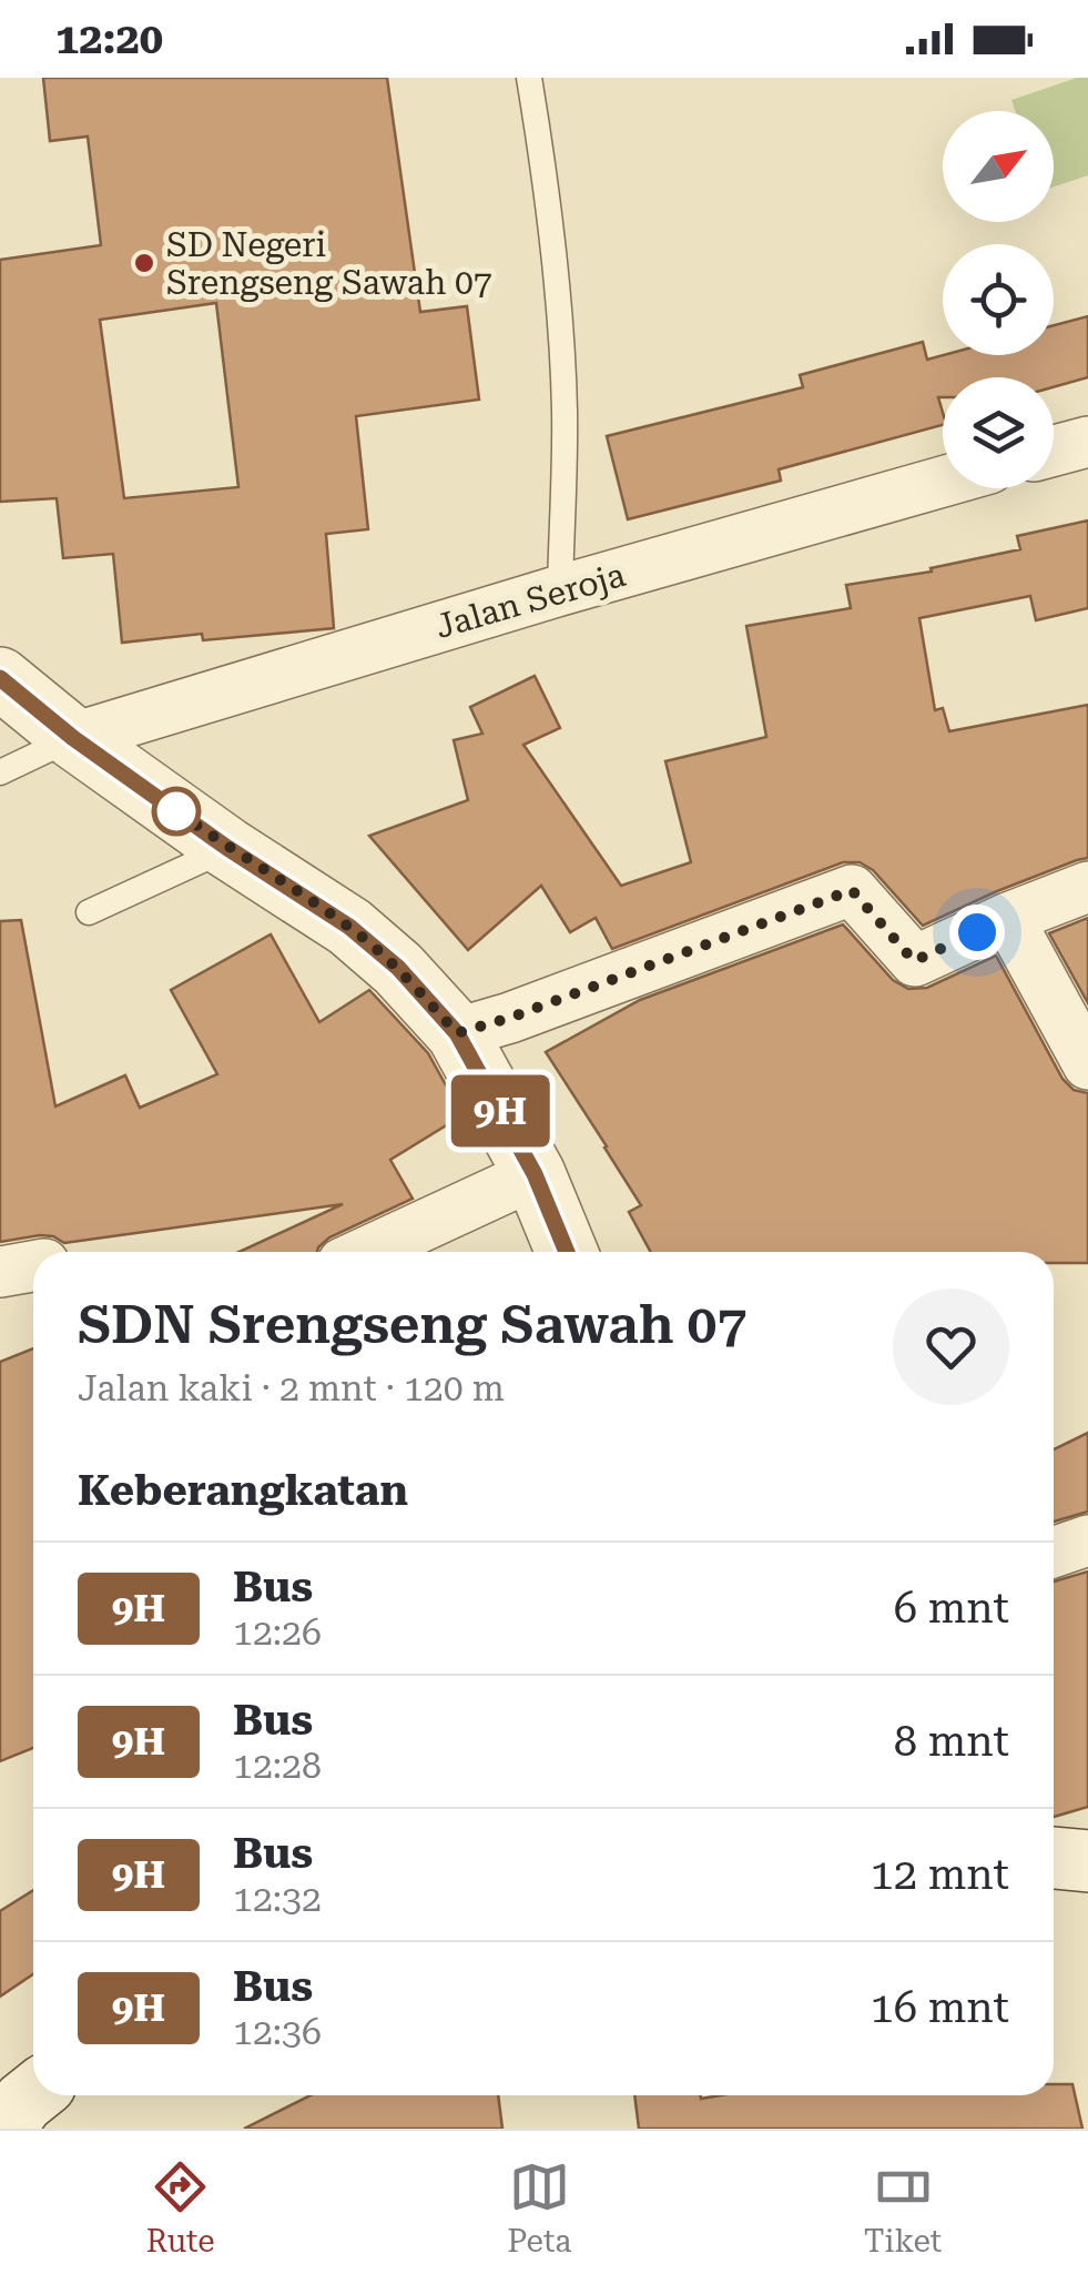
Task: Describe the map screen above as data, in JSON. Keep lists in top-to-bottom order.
{
  "streets": {
    "street": ["Jalan Seroja"]
  },
  "places": ["SD Negeri Srengseng Sawah 07"],
  "lines": ["bus line 9H"],
  "north": "top right",
  "page": {
    "status": "12:20",
    "on_map": "9H",
    "heading": [
      ["SDN Srengseng Sawah 07", "Jalan kaki · 2 mnt · 120 m"],
      "Keberangkatan"
    ],
    "list": [
      {
        "mark": "9H",
        "name": "Bus",
        "note": "12:26",
        "value": "6 mnt"
      },
      {
        "mark": "9H",
        "name": "Bus",
        "note": "12:28",
        "value": "8 mnt"
      },
      {
        "mark": "9H",
        "name": "Bus",
        "note": "12:32",
        "value": "12 mnt"
      },
      {
        "mark": "9H",
        "name": "Bus",
        "note": "12:36",
        "value": "16 mnt"
      }
    ],
    "tabs": ["Rute", "Peta", "Tiket"]
  }
}
